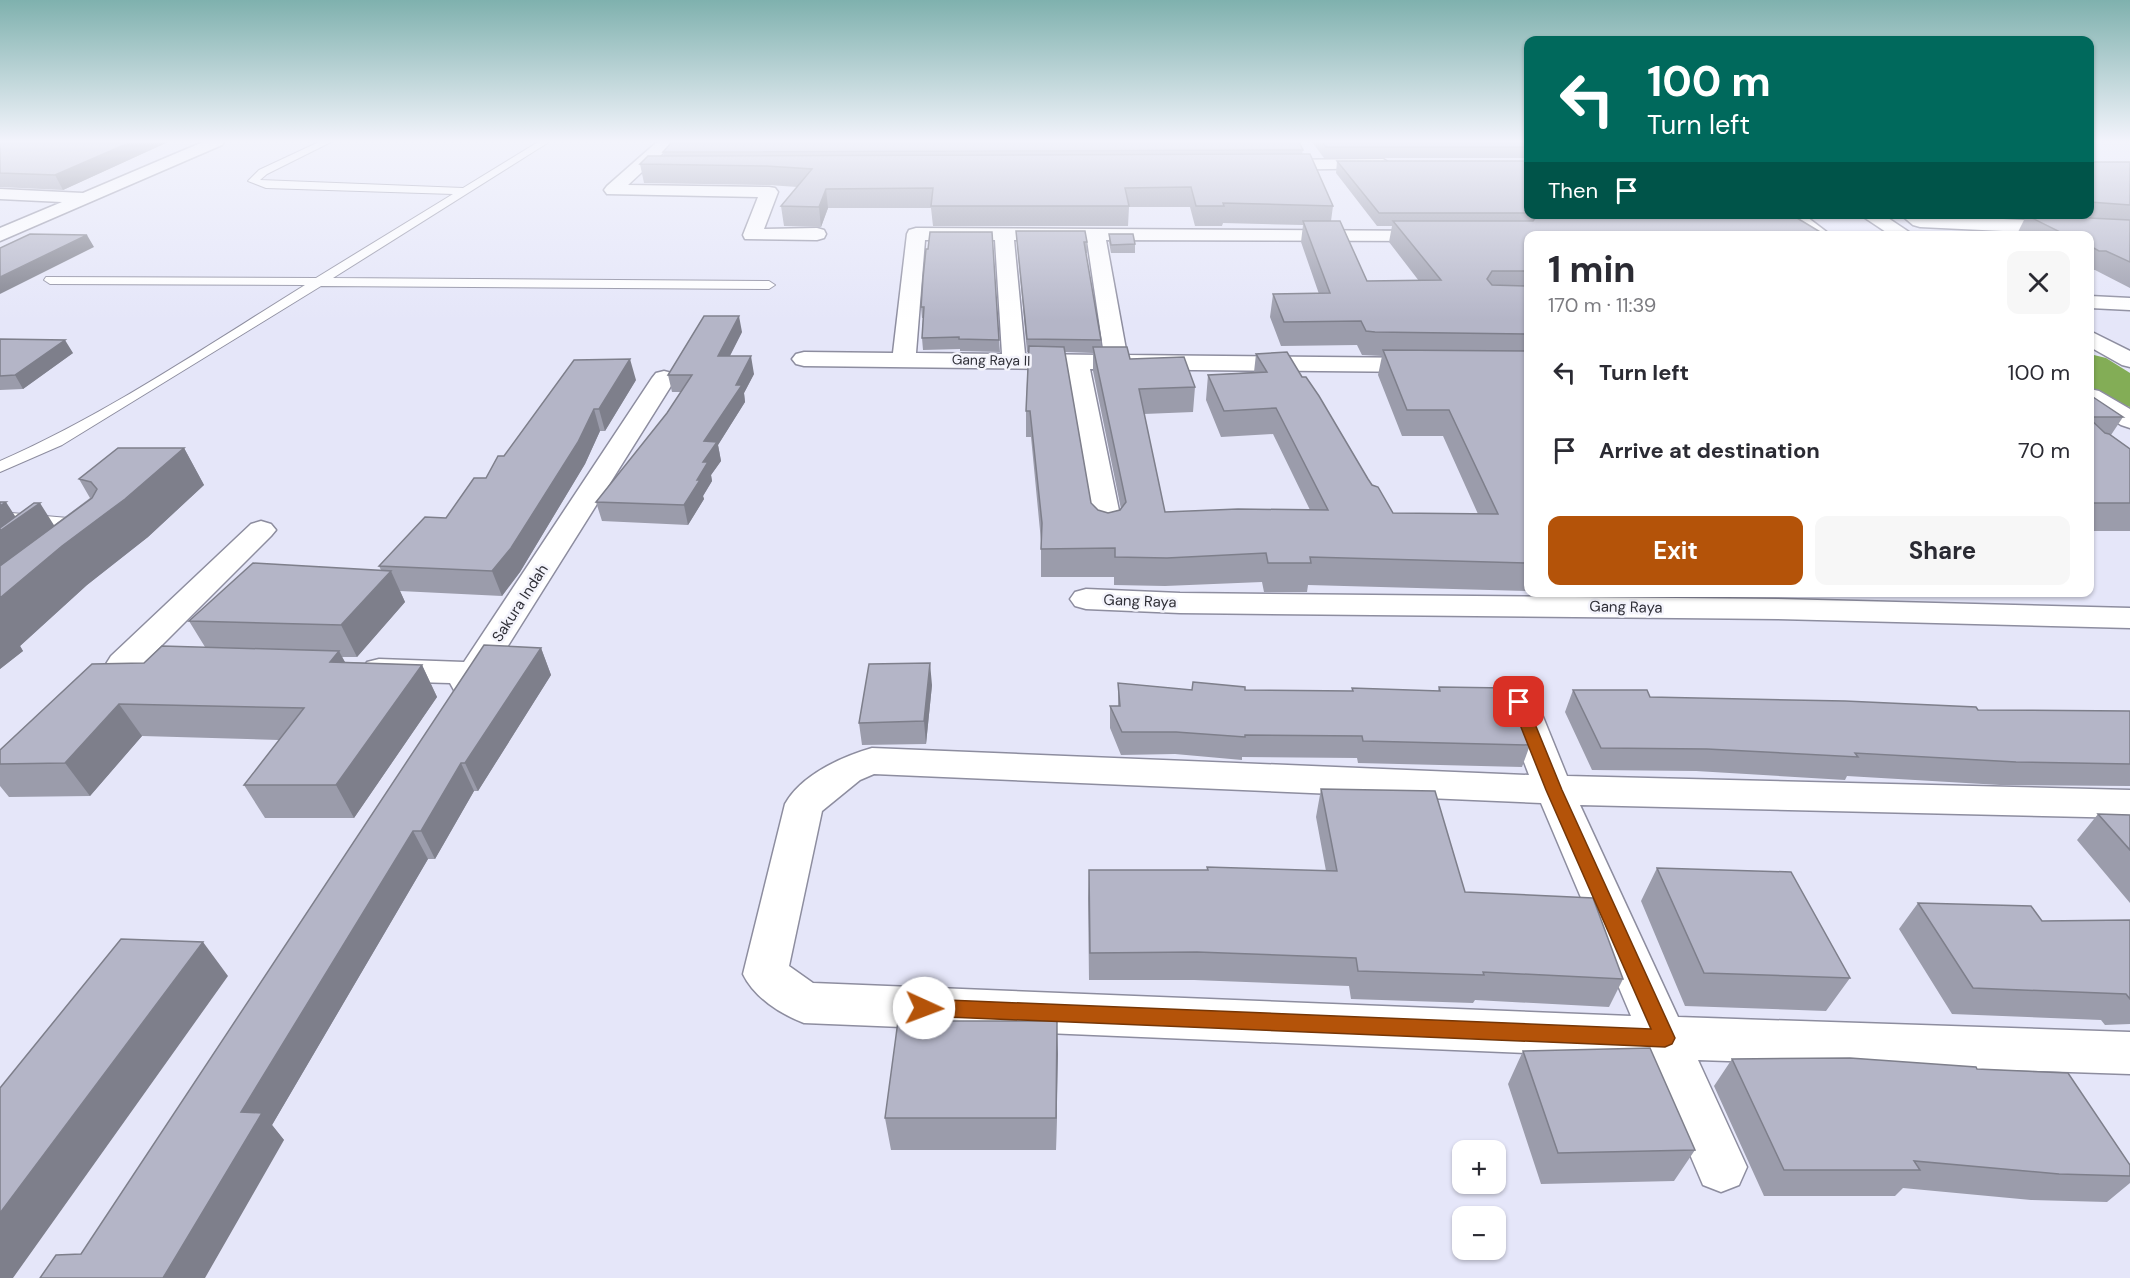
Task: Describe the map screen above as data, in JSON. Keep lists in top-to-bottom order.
{
  "streets": {
    "street": ["Gang Raya II", "Gang Raya", "Sakura Indah"]
  },
  "page": {
    "turn": ["100 m", "Turn left"],
    "then": "Then",
    "heading": ["1 min", "170 m · 11:39"],
    "list": [
      {
        "name": "Turn left",
        "value": "100 m"
      },
      {
        "name": "Arrive at destination",
        "value": "70 m"
      }
    ],
    "buttons": ["Exit", "Share"],
    "map_buttons": ["+", "−"]
  }
}
